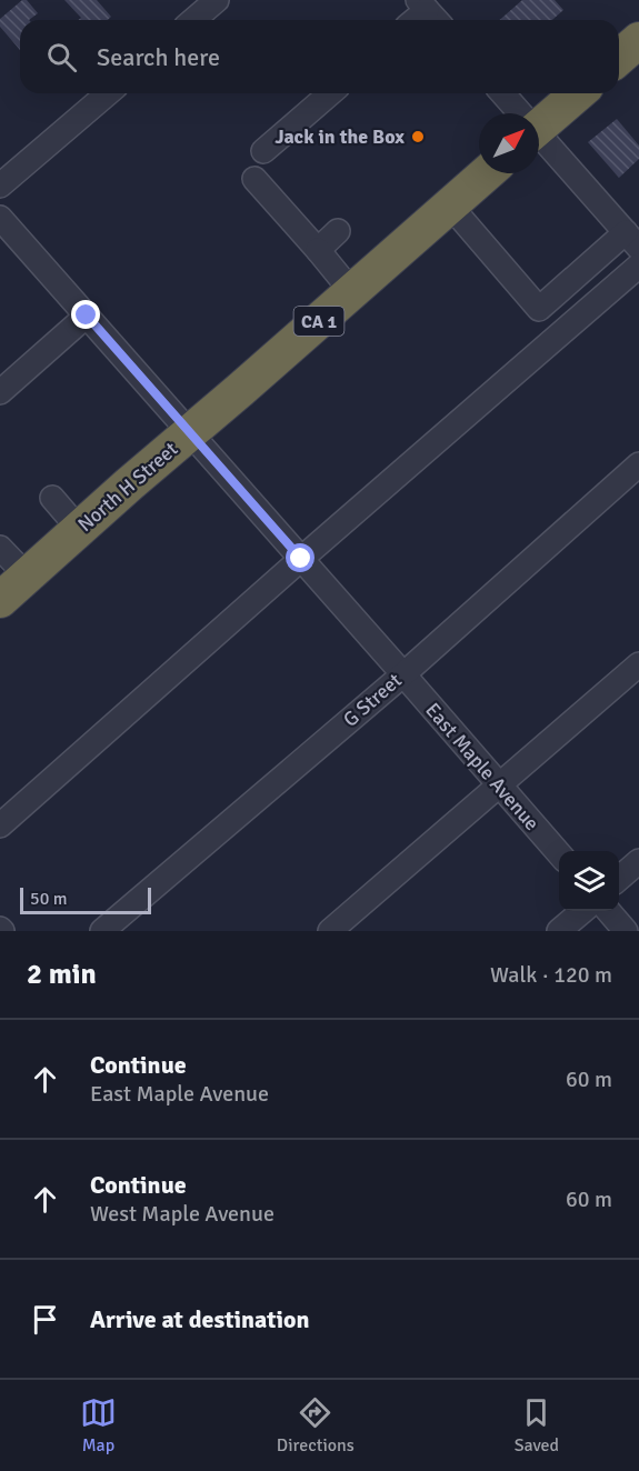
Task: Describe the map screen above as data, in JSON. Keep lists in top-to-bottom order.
{
  "streets": {
    "highway": ["CA 1", "North H Street"],
    "street": ["G Street", "East Maple Avenue"]
  },
  "crossings": [
    ["North H Street", "East Maple Avenue"],
    ["G Street", "East Maple Avenue"]
  ],
  "places": ["Jack in the Box"],
  "scale_bar": "50 m",
  "north": "top right",
  "page": {
    "search": "Search here",
    "scale": "50 m",
    "heading": ["2 min", "Walk · 120 m"],
    "list": [
      ["Continue", "East Maple Avenue", "60 m"],
      ["Continue", "West Maple Avenue", "60 m"],
      "Arrive at destination"
    ],
    "nav": ["Map", "Directions", "Saved"]
  }
}
